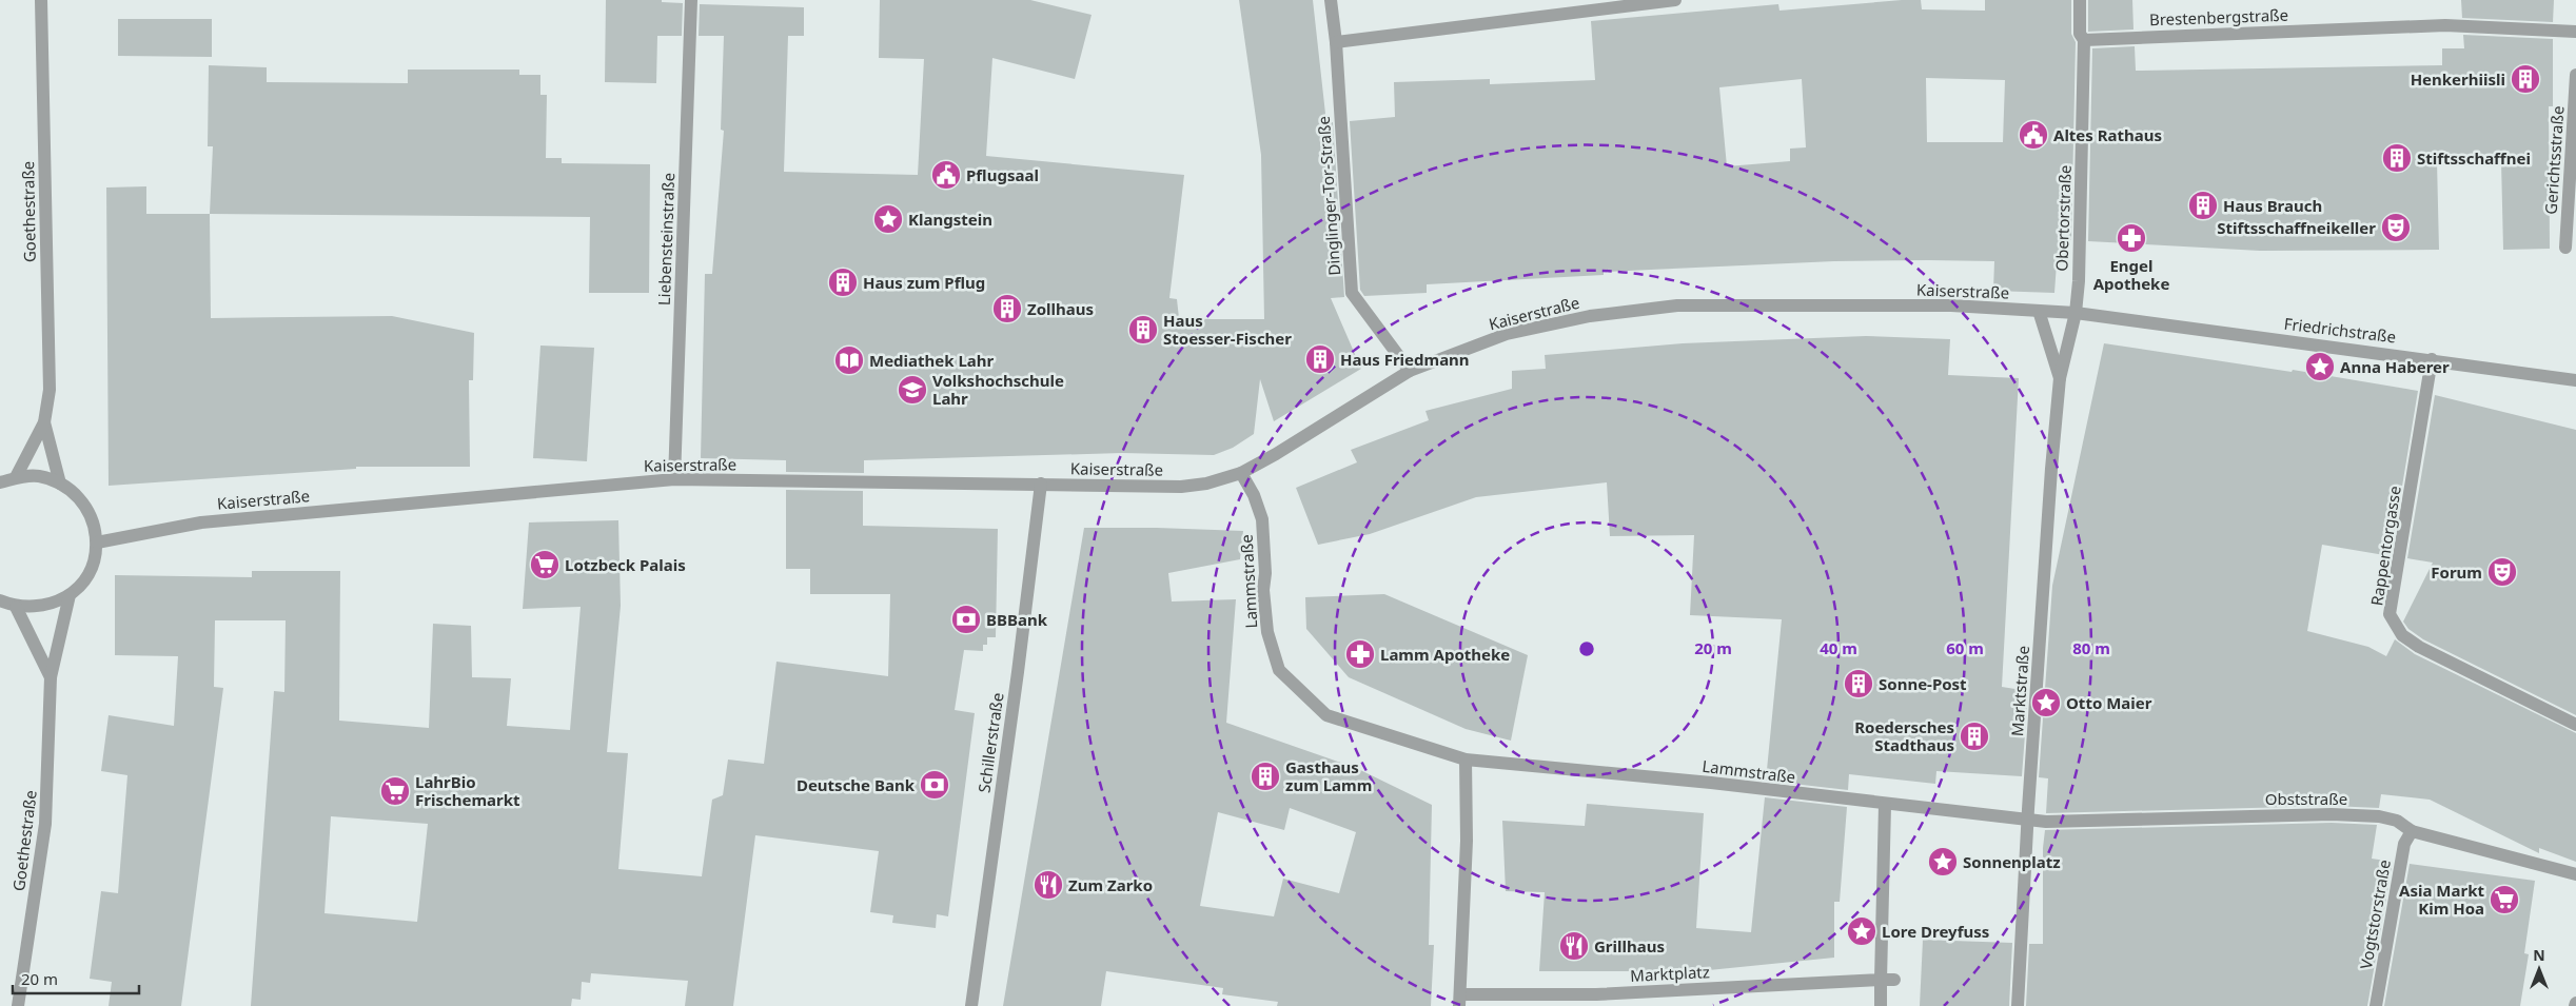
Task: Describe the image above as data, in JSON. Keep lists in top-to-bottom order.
{
  "streets": {
    "street": [
      "Brestenbergstraße",
      "Gerichtsstraße",
      "Dinglinger-Tor-Straße",
      "Goethestraße",
      "Obertorstraße",
      "Liebensteinstraße",
      "Kaiserstraße",
      "Friedrichstraße",
      "Rappentorgasse",
      "Lammstraße",
      "Marktstraße",
      "Schillerstraße",
      "Obststraße",
      "Vogtstorstraße",
      "Marktplatz"
    ]
  },
  "crossings": [
    ["Brestenbergstraße", "Obertorstraße"],
    ["Dinglinger-Tor-Straße", "Kaiserstraße"],
    ["Goethestraße", "Kaiserstraße"],
    ["Obertorstraße", "Kaiserstraße"],
    ["Obertorstraße", "Marktstraße"],
    ["Liebensteinstraße", "Kaiserstraße"],
    ["Kaiserstraße", "Friedrichstraße"],
    ["Kaiserstraße", "Lammstraße"],
    ["Kaiserstraße", "Marktstraße"],
    ["Kaiserstraße", "Schillerstraße"],
    ["Friedrichstraße", "Rappentorgasse"],
    ["Lammstraße", "Marktstraße"],
    ["Lammstraße", "Obststraße"],
    ["Lammstraße", "Marktplatz"],
    ["Marktstraße", "Obststraße"],
    ["Obststraße", "Vogtstorstraße"]
  ],
  "places": {
    "building": [
      "Henkerhiisli",
      "Stiftsschaffnei",
      "Haus Brauch",
      "Haus zum Pflug",
      "Zollhaus",
      "Haus Stoesser-Fischer",
      "Haus Friedmann",
      "Sonne-Post",
      "Roedersches Stadthaus",
      "Gasthaus zum Lamm"
    ],
    "public building": ["Altes Rathaus", "Pflugsaal"],
    "place": [
      "Klangstein",
      "Anna Haberer",
      "Otto Maier",
      "Sonnenplatz",
      "Lore Dreyfuss"
    ],
    "theatre": ["Stiftsschaffneikeller", "Forum"],
    "pharmacy": ["Engel Apotheke", "Lamm Apotheke"],
    "library": ["Mediathek Lahr"],
    "school or university": ["Volkshochschule Lahr"],
    "supermarket": ["Lotzbeck Palais", "LahrBio Frischemarkt", "Asia Markt Kim Hoa"],
    "bank": ["BBBank", "Deutsche Bank"],
    "restaurant": ["Zum Zarko", "Grillhaus"]
  },
  "scale_bar": "20 m",
  "north": "top",
  "rings": [
    "20 m",
    "40 m",
    "60 m",
    "80 m"
  ]
}
